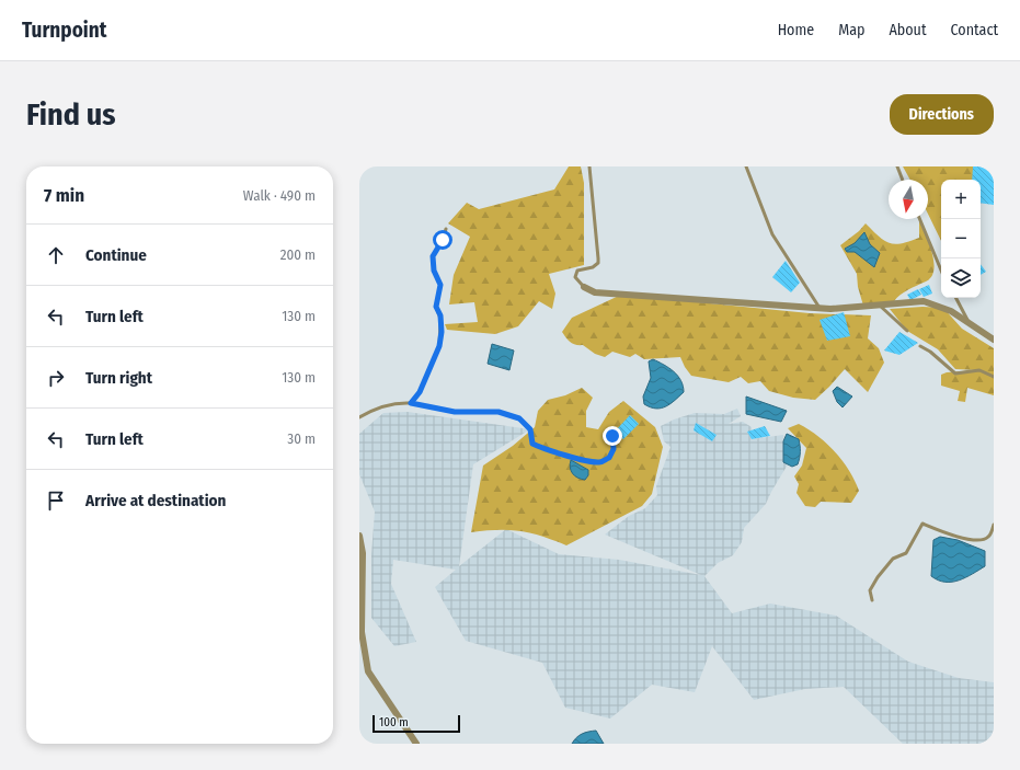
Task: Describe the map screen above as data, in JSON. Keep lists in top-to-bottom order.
{
  "scale_bar": "100 m",
  "north": "bottom",
  "page": {
    "header": "Turnpoint",
    "nav": [
      "Home",
      "Map",
      "About",
      "Contact"
    ],
    "buttons": "Directions",
    "title": "Find us",
    "heading": ["7 min", "Walk · 490 m"],
    "map_buttons": ["+", "−"],
    "list": [
      ["Continue", "200 m"],
      ["Turn left", "130 m"],
      ["Turn right", "130 m"],
      ["Turn left", "30 m"],
      "Arrive at destination"
    ],
    "scale": "100 m"
  }
}
